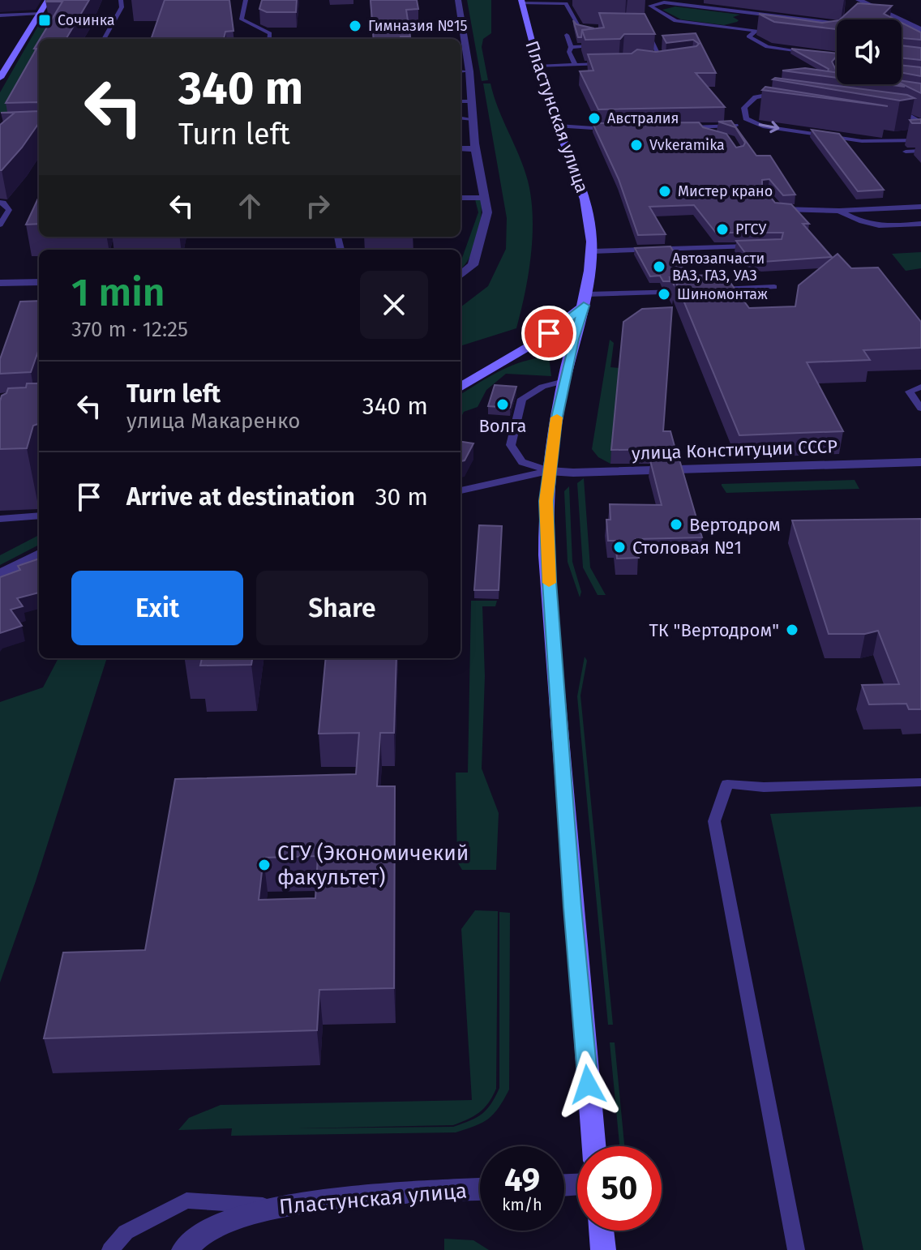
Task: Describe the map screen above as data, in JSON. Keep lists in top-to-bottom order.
{
  "streets": {
    "main road": ["Пластунская улица"],
    "street": ["улица Конституции СССР"]
  },
  "crossings": [
    ["Пластунская улица", "улица Конституции СССР"]
  ],
  "places": {
    "transit": ["Сочинка"],
    "other": [
      "Гимназия №15",
      "Австралия",
      "Vvkeramika",
      "Мистер крано",
      "РГСУ",
      "Автозапчасти ВАЗ, ГАЗ, УАЗ",
      "Шиномонтаж",
      "Волга",
      "Вертодром",
      "Столовая №1",
      "ТК \"Вертодром\"",
      "СГУ (Экономичекий факультет)"
    ]
  },
  "page": {
    "turn": ["340 m", "Turn left"],
    "heading": ["1 min", "370 m · 12:25"],
    "list": [
      {
        "name": "Turn left",
        "note": "улица Макаренко",
        "value": "340 m"
      },
      {
        "name": "Arrive at destination",
        "value": "30 m"
      }
    ],
    "buttons": ["Exit", "Share"],
    "speed": "49 km/h",
    "limit": "50"
  }
}
